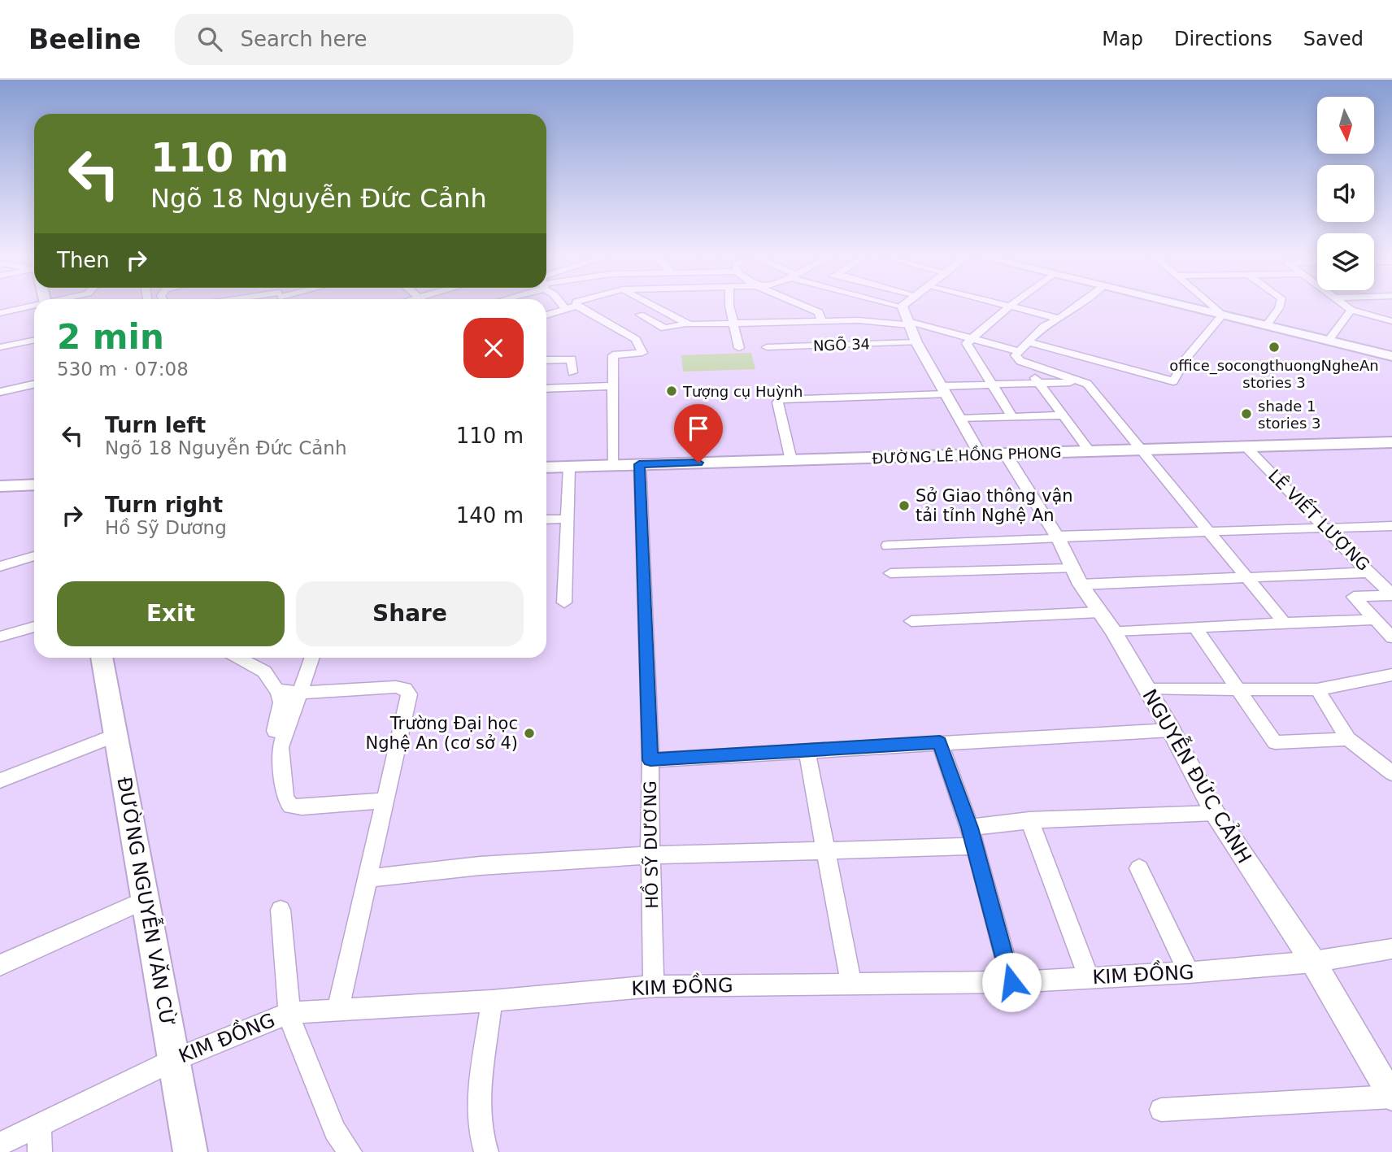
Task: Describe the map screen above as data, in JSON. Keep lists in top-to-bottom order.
{
  "streets": {
    "main road": ["ĐƯỜNG LÊ HỒNG PHONG", "ĐƯỜNG NGUYỄN VĂN CỪ"],
    "street": [
      "NGÕ 34",
      "LÊ VIẾT LƯỢNG",
      "NGUYỄN ĐỨC CẢNH",
      "HỒ SỸ DƯƠNG",
      "KIM ĐỒNG"
    ]
  },
  "crossings": [
    ["ĐƯỜNG LÊ HỒNG PHONG", "LÊ VIẾT LƯỢNG"],
    ["ĐƯỜNG LÊ HỒNG PHONG", "NGUYỄN ĐỨC CẢNH"],
    ["ĐƯỜNG LÊ HỒNG PHONG", "HỒ SỸ DƯƠNG"],
    ["NGUYỄN ĐỨC CẢNH", "KIM ĐỒNG"],
    ["HỒ SỸ DƯƠNG", "KIM ĐỒNG"],
    ["ĐƯỜNG NGUYỄN VĂN CỪ", "KIM ĐỒNG"]
  ],
  "places": [
    "office_socongthuongNgheAn stories 3",
    "Tượng cụ Huỳnh",
    "shade 1 stories 3",
    "Sở Giao thông vận tải tỉnh Nghệ An",
    "Trường Đại học Nghệ An (cơ sở 4)"
  ],
  "north": "bottom",
  "page": {
    "header": "Beeline",
    "search": "Search here",
    "nav": ["Map", "Directions", "Saved"],
    "turn": ["110 m", "Ngõ 18 Nguyễn Đức Cảnh"],
    "then": "Then",
    "heading": ["2 min", "530 m · 07:08"],
    "list": [
      {
        "name": "Turn left",
        "note": "Ngõ 18 Nguyễn Đức Cảnh",
        "value": "110 m"
      },
      {
        "name": "Turn right",
        "note": "Hồ Sỹ Dương",
        "value": "140 m"
      }
    ],
    "buttons": ["Exit", "Share"]
  }
}
